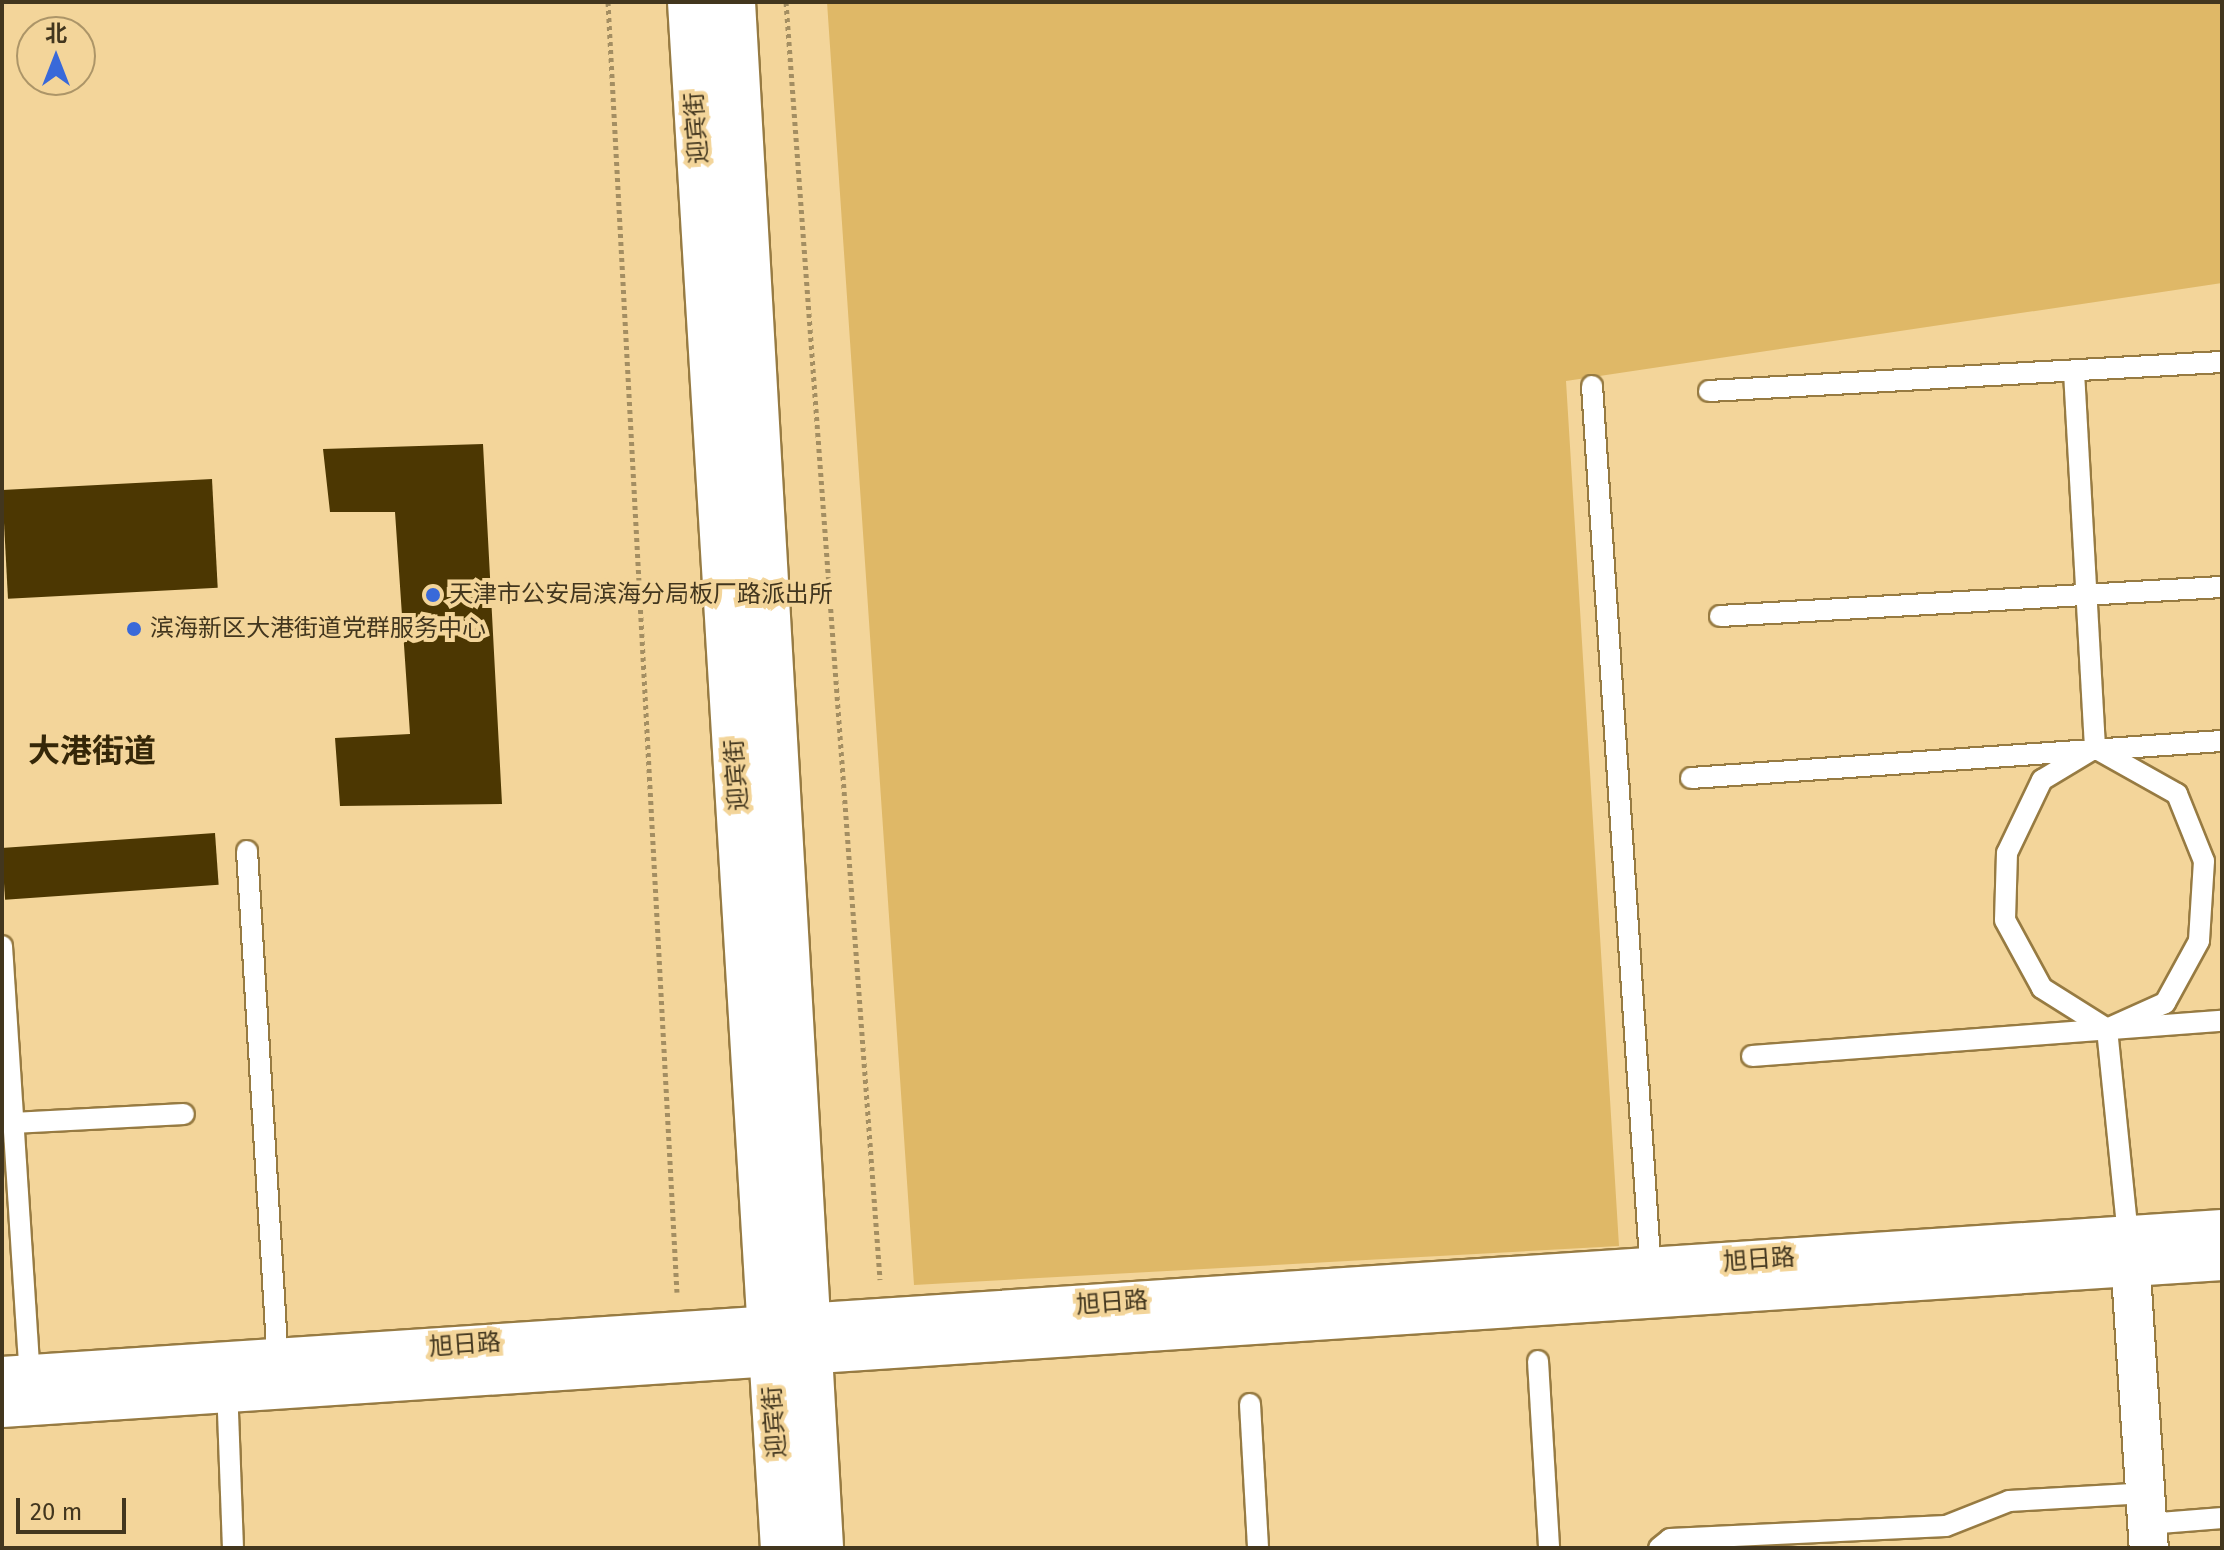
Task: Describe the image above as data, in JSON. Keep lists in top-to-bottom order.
{
  "streets": {
    "main road": ["迎宾街"],
    "street": ["旭日路"]
  },
  "crossings": [
    ["迎宾街", "旭日路"]
  ],
  "districts": ["大港街道"],
  "places": ["天津市公安局滨海分局板厂路派出所", "滨海新区大港街道党群服务中心"],
  "scale_bar": "20 m",
  "north": "top"
}
